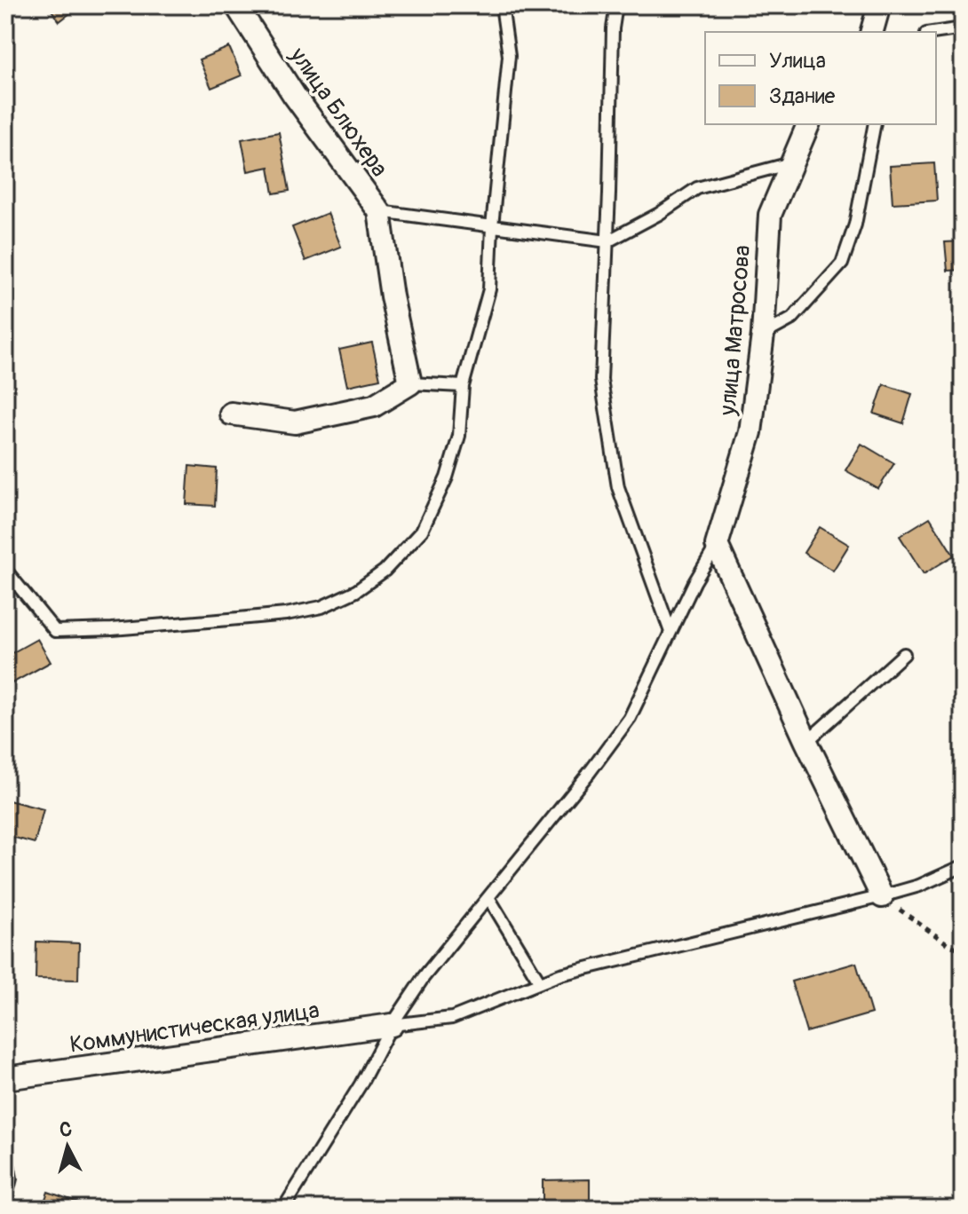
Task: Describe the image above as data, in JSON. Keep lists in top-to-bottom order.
{
  "streets": {
    "street": ["улица Блюхера", "улица Матросова", "Коммунистическая улица"]
  },
  "legend": ["Улица", "Здание"],
  "north": "top"
}
